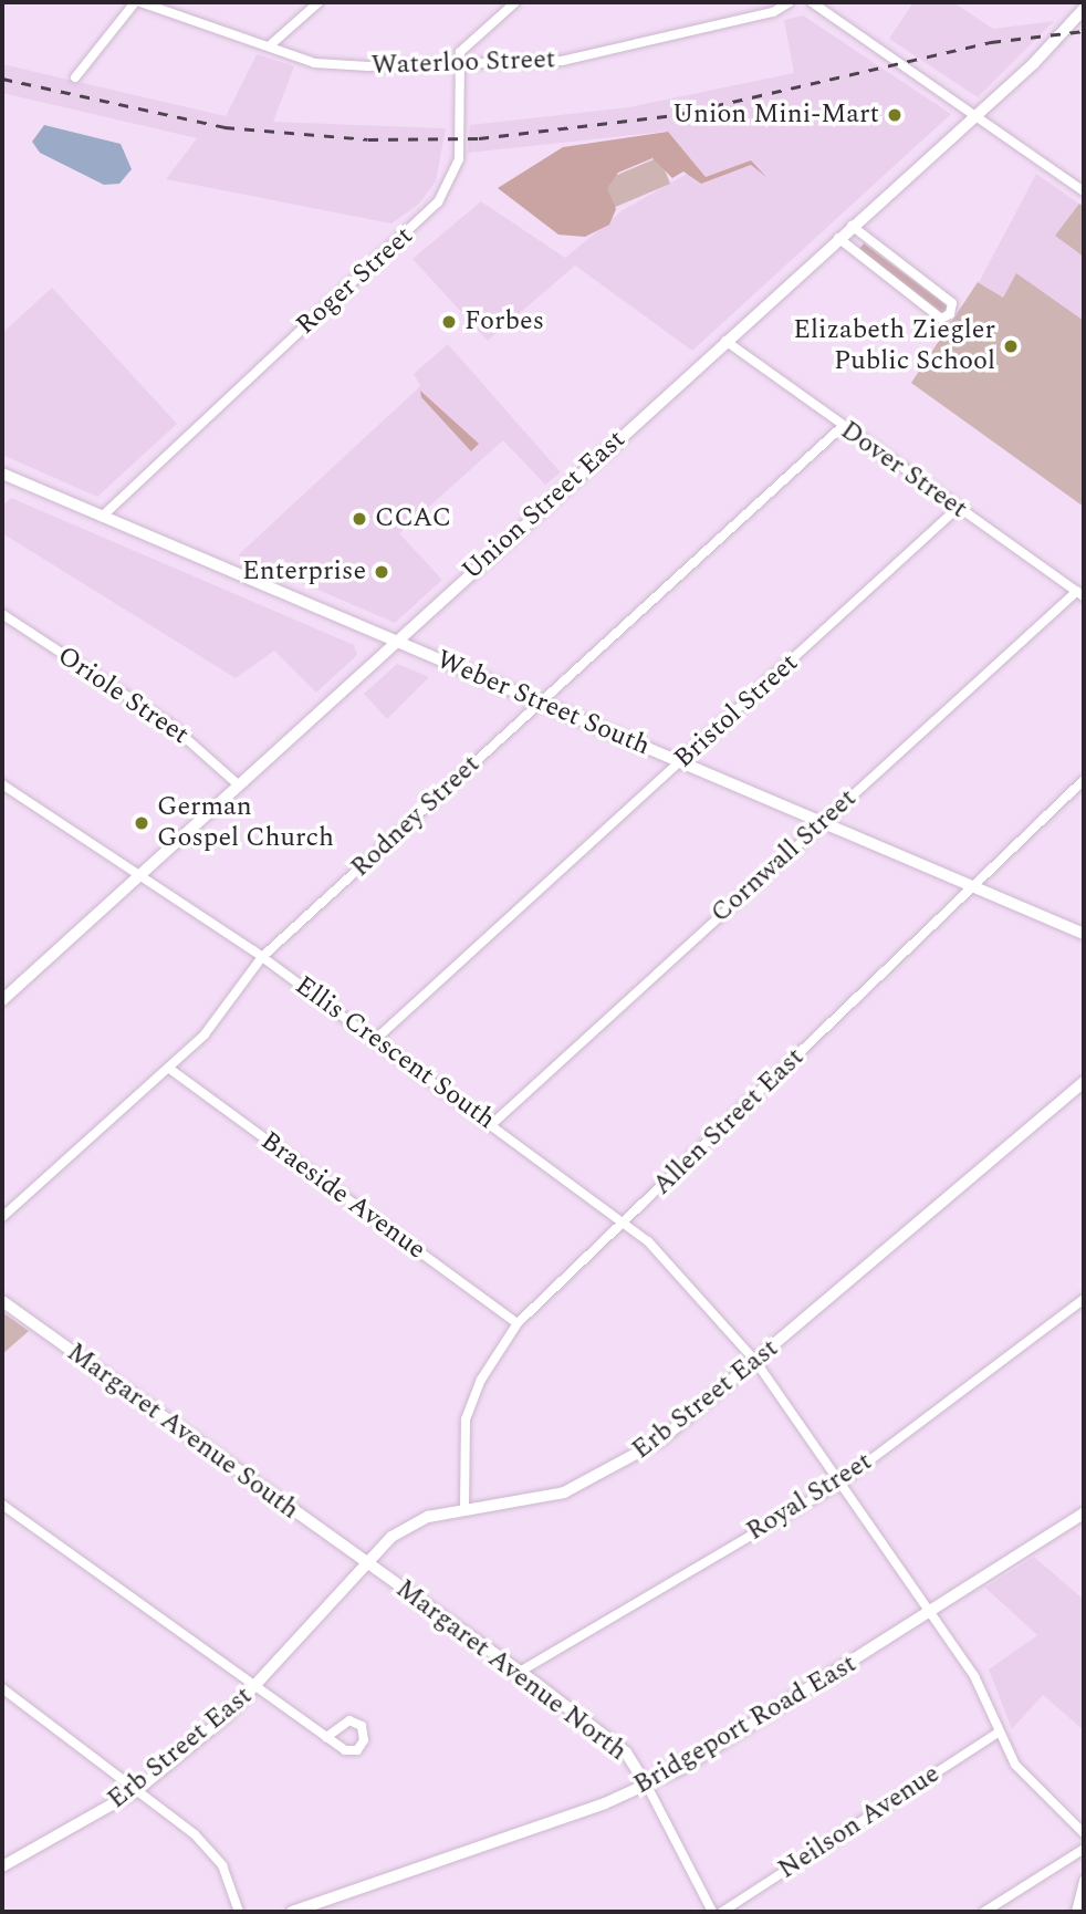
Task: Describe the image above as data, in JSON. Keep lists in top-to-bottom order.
{
  "streets": {
    "main road": [
      "Union Street East",
      "Weber Street South",
      "Erb Street East",
      "Margaret Avenue South",
      "Margaret Avenue North",
      "Bridgeport Road East"
    ],
    "street": [
      "Waterloo Street",
      "Roger Street",
      "Dover Street",
      "Oriole Street",
      "Bristol Street",
      "Rodney Street",
      "Cornwall Street",
      "Ellis Crescent South",
      "Allen Street East",
      "Braeside Avenue",
      "Royal Street",
      "Neilson Avenue"
    ]
  },
  "crossings": [
    ["Waterloo Street", "Roger Street"],
    ["Roger Street", "Weber Street South"],
    ["Dover Street", "Union Street East"],
    ["Dover Street", "Bristol Street"],
    ["Dover Street", "Rodney Street"],
    ["Dover Street", "Cornwall Street"],
    ["Union Street East", "Oriole Street"],
    ["Union Street East", "Weber Street South"],
    ["Union Street East", "Ellis Crescent South"],
    ["Weber Street South", "Bristol Street"],
    ["Weber Street South", "Rodney Street"],
    ["Weber Street South", "Cornwall Street"],
    ["Weber Street South", "Allen Street East"],
    ["Bristol Street", "Ellis Crescent South"],
    ["Rodney Street", "Ellis Crescent South"],
    ["Rodney Street", "Braeside Avenue"],
    ["Cornwall Street", "Ellis Crescent South"],
    ["Ellis Crescent South", "Allen Street East"],
    ["Ellis Crescent South", "Erb Street East"],
    ["Ellis Crescent South", "Royal Street"],
    ["Ellis Crescent South", "Bridgeport Road East"],
    ["Ellis Crescent South", "Neilson Avenue"],
    ["Allen Street East", "Braeside Avenue"],
    ["Allen Street East", "Erb Street East"],
    ["Erb Street East", "Margaret Avenue South"],
    ["Erb Street East", "Margaret Avenue North"],
    ["Margaret Avenue South", "Margaret Avenue North"],
    ["Royal Street", "Margaret Avenue North"],
    ["Margaret Avenue North", "Bridgeport Road East"]
  ],
  "places": [
    "Union Mini-Mart",
    "Forbes",
    "Elizabeth Ziegler Public School",
    "CCAC",
    "Enterprise",
    "German Gospel Church"
  ]
}
